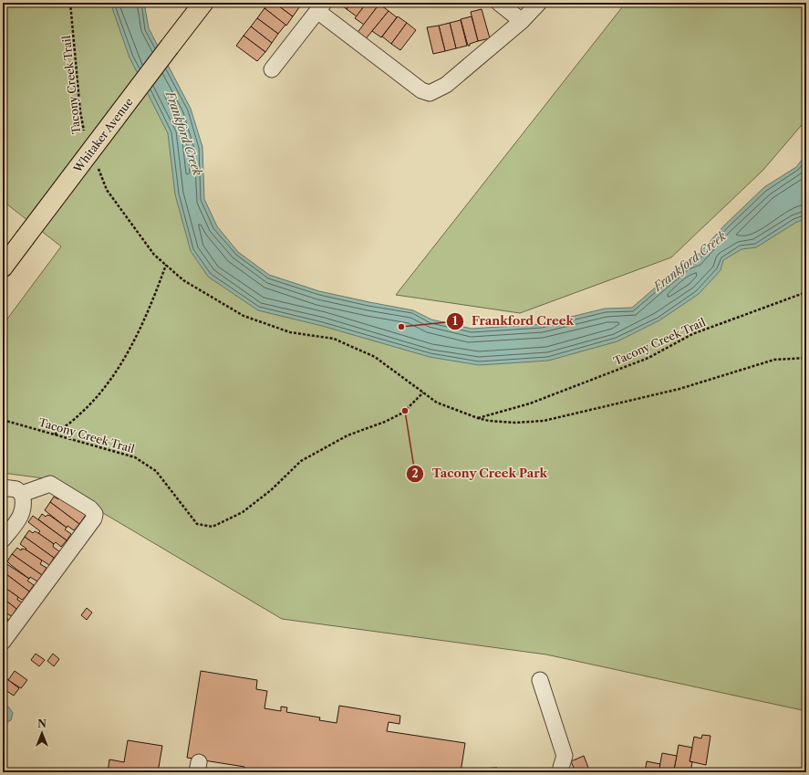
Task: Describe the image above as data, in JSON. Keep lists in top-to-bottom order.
{
  "streets": {
    "main road": ["Whitaker Avenue"],
    "path": ["Tacony Creek Trail"]
  },
  "water": ["Frankford Creek"],
  "places": ["Frankford Creek", "Tacony Creek Park"],
  "north": "top"
}
